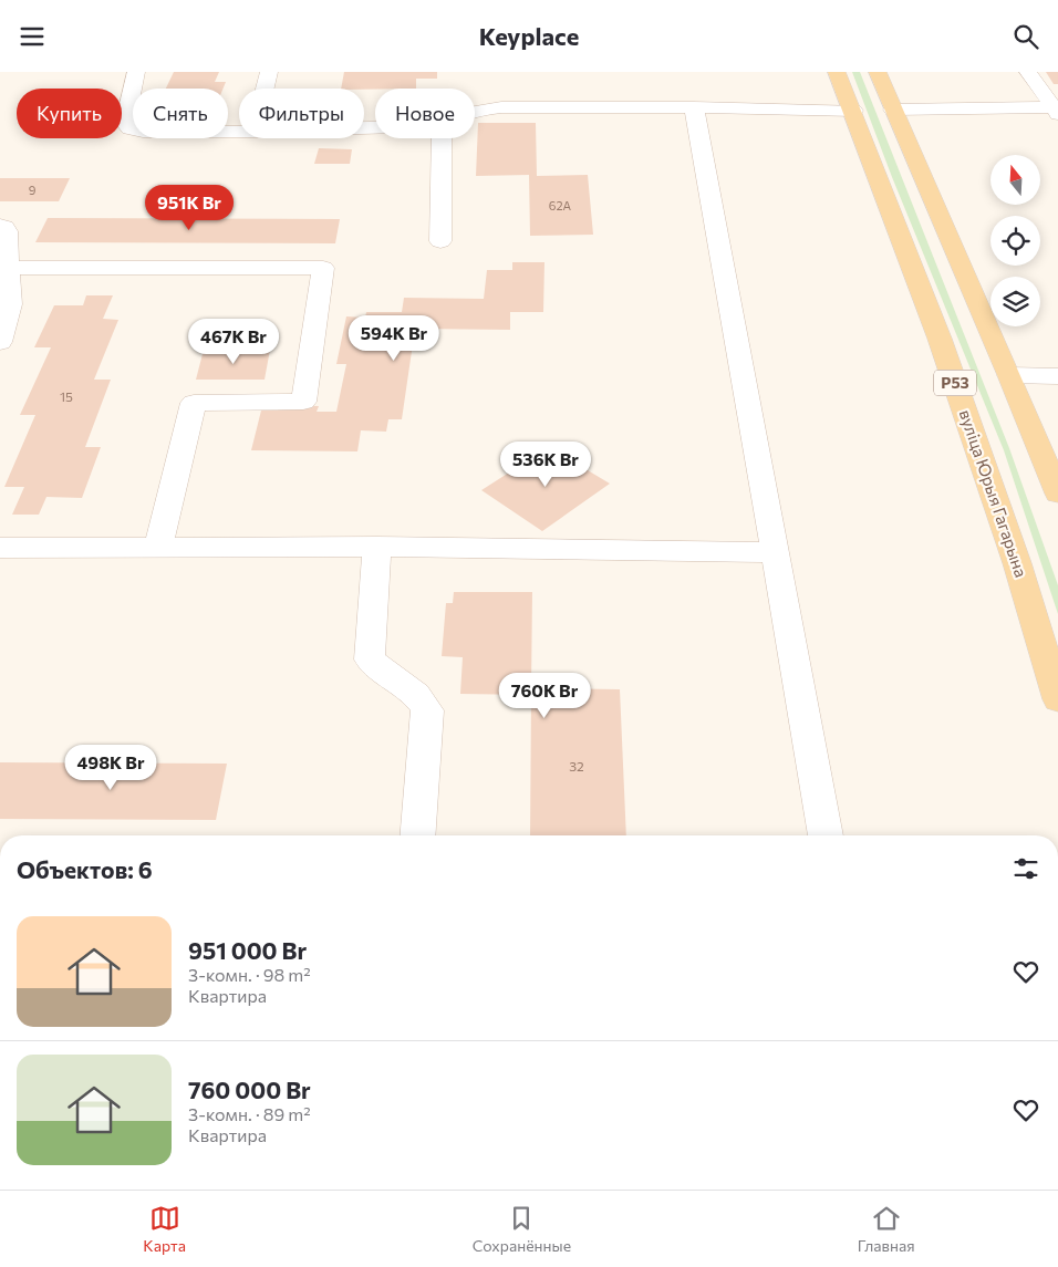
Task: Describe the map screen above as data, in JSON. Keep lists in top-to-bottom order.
{
  "streets": {
    "main road": ["Р53", "вуліца Юрыя Гагарына"]
  },
  "house_numbers": [
    "9",
    "62А",
    "15",
    "32"
  ],
  "north": "top",
  "page": {
    "header": "Keyplace",
    "chip": [
      "Купить",
      "Снять",
      "Фильтры",
      "Новое"
    ],
    "price": [
      "951K Br",
      "594K Br",
      "467K Br",
      "536K Br",
      "760K Br",
      "498K Br"
    ],
    "heading": "Объектов: 6",
    "list": [
      {
        "name": "951 000 Br",
        "note": "3-комн. · 98 m² · Квартира"
      },
      {
        "name": "760 000 Br",
        "note": "3-комн. · 89 m² · Квартира"
      }
    ],
    "tabs": ["Карта", "Сохранённые", "Главная"]
  }
}
